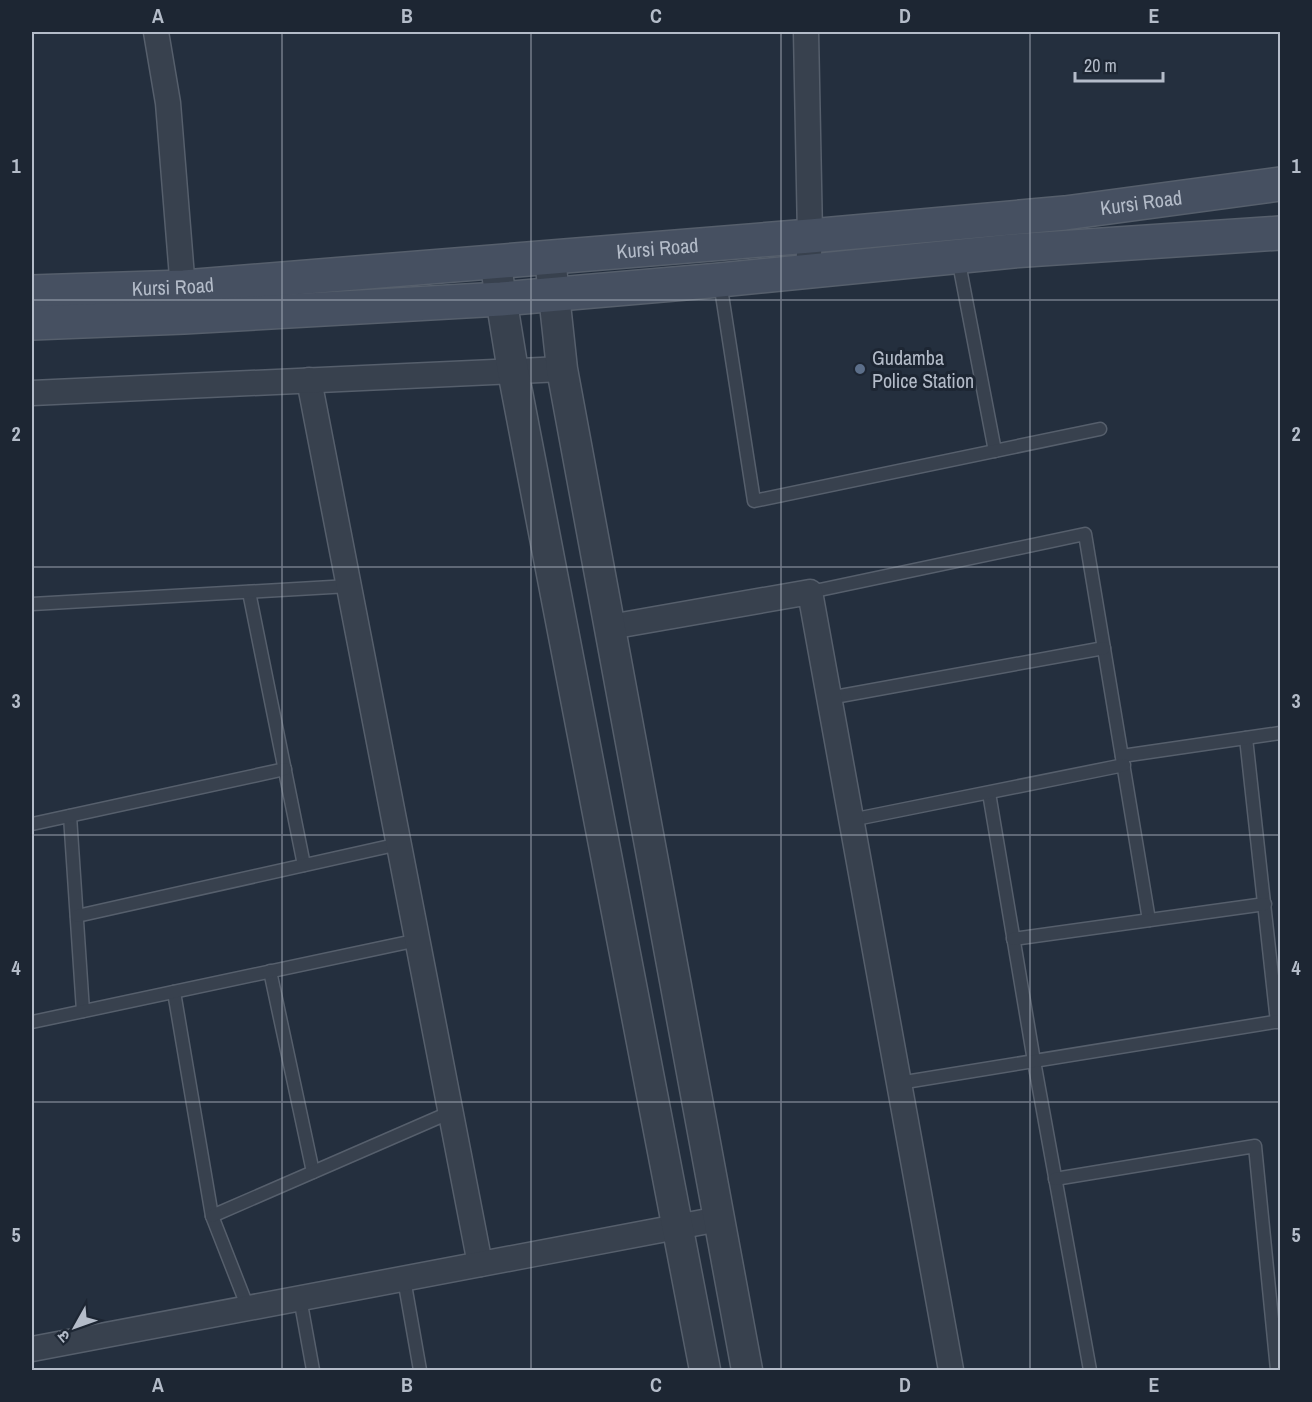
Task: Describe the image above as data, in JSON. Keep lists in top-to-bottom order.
{
  "streets": {
    "main road": ["Kursi Road"]
  },
  "places": ["Gudamba Police Station"],
  "scale_bar": "20 m",
  "north": "bottom left",
  "grid": {
    "columns": [
      "A",
      "B",
      "C",
      "D",
      "E"
    ],
    "rows": [
      "1",
      "2",
      "3",
      "4",
      "5"
    ]
  }
}
